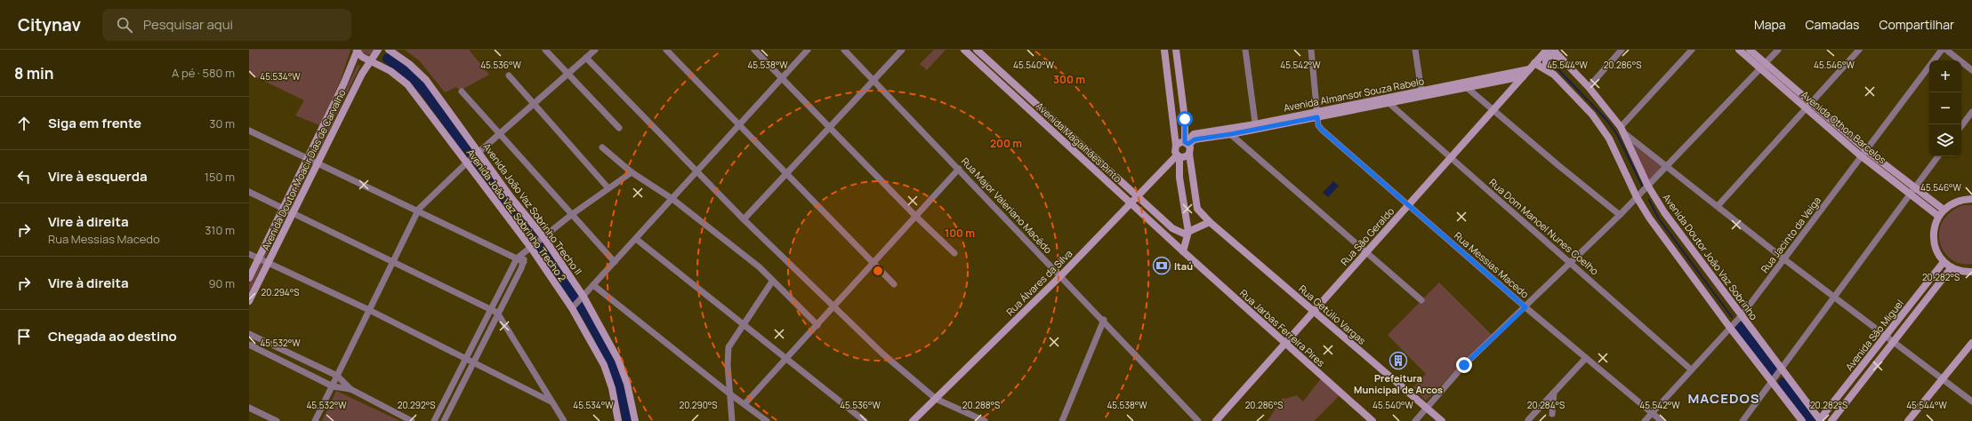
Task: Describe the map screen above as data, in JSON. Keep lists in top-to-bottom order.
{
  "streets": {
    "street": [
      "Avenida Almansor Souza Rabelo",
      "Avenida Othon Barcelos",
      "Avenida Magalhães Pinto",
      "Avenida Doutor Moacir Dias de Carvalho",
      "Rua Major Valeriano Macêdo",
      "Avenida João Vaz Sobrinho Trecho II",
      "Avenida João Vaz Sobrinho Trecho 2",
      "Rua Dom Manoel Nunes Coelho",
      "Rua Jacinto da Veiga",
      "Rua São Geraldo",
      "Avenida Doutor João Vaz Sobrinho",
      "Rua Messias Macedo",
      "Rua Álvares da Silva",
      "Rua Getúlio Vargas",
      "Rua Jarbas Ferreira Pires",
      "Avenida São Miguel"
    ]
  },
  "crossings": [
    ["Avenida Almansor Souza Rabelo", "Rua Dom Manoel Nunes Coelho"],
    ["Avenida Almansor Souza Rabelo", "Rua São Geraldo"],
    ["Avenida Almansor Souza Rabelo", "Rua Messias Macedo"],
    ["Avenida Almansor Souza Rabelo", "Rua Álvares da Silva"],
    ["Avenida Almansor Souza Rabelo", "Rua Getúlio Vargas"],
    ["Avenida Othon Barcelos", "Rua Jacinto da Veiga"],
    ["Avenida Magalhães Pinto", "Rua Álvares da Silva"],
    ["Avenida Magalhães Pinto", "Rua Jarbas Ferreira Pires"],
    ["Avenida Doutor Moacir Dias de Carvalho", "Avenida João Vaz Sobrinho Trecho 2"],
    ["Rua Major Valeriano Macêdo", "Rua Álvares da Silva"],
    ["Rua Dom Manoel Nunes Coelho", "Rua Jacinto da Veiga"],
    ["Rua Dom Manoel Nunes Coelho", "Rua São Geraldo"],
    ["Rua Jacinto da Veiga", "Avenida Doutor João Vaz Sobrinho"],
    ["Rua Jacinto da Veiga", "Rua Messias Macedo"],
    ["Rua São Geraldo", "Rua Messias Macedo"],
    ["Rua São Geraldo", "Rua Getúlio Vargas"],
    ["Rua São Geraldo", "Rua Jarbas Ferreira Pires"],
    ["Avenida Doutor João Vaz Sobrinho", "Avenida São Miguel"],
    ["Rua Álvares da Silva", "Rua Getúlio Vargas"]
  ],
  "districts": ["MACEDOS"],
  "places": {
    "bank": ["Itaú"],
    "building": ["Prefeitura Municipal de Arcos"]
  },
  "page": {
    "header": "Citynav",
    "search": "Pesquisar aqui",
    "nav": ["Mapa", "Camadas", "Compartilhar"],
    "heading": ["8 min", "A pé · 580 m"],
    "map_buttons": ["+", "−"],
    "list": [
      ["Siga em frente", "30 m"],
      ["Vire à esquerda", "150 m"],
      ["Vire à direita", "Rua Messias Macedo", "310 m"],
      ["Vire à direita", "90 m"],
      "Chegada ao destino"
    ]
  },
  "coordinates": [
    "45.544°W",
    "45.536°W",
    "45.538°W",
    "45.540°W",
    "45.542°W",
    "45.546°W",
    "20.286°S",
    "45.534°W",
    "20.282°S",
    "20.294°S",
    "45.532°W",
    "20.292°S",
    "20.290°S",
    "20.288°S",
    "20.284°S"
  ],
  "rings": ["300 m", "200 m", "100 m"]
}
